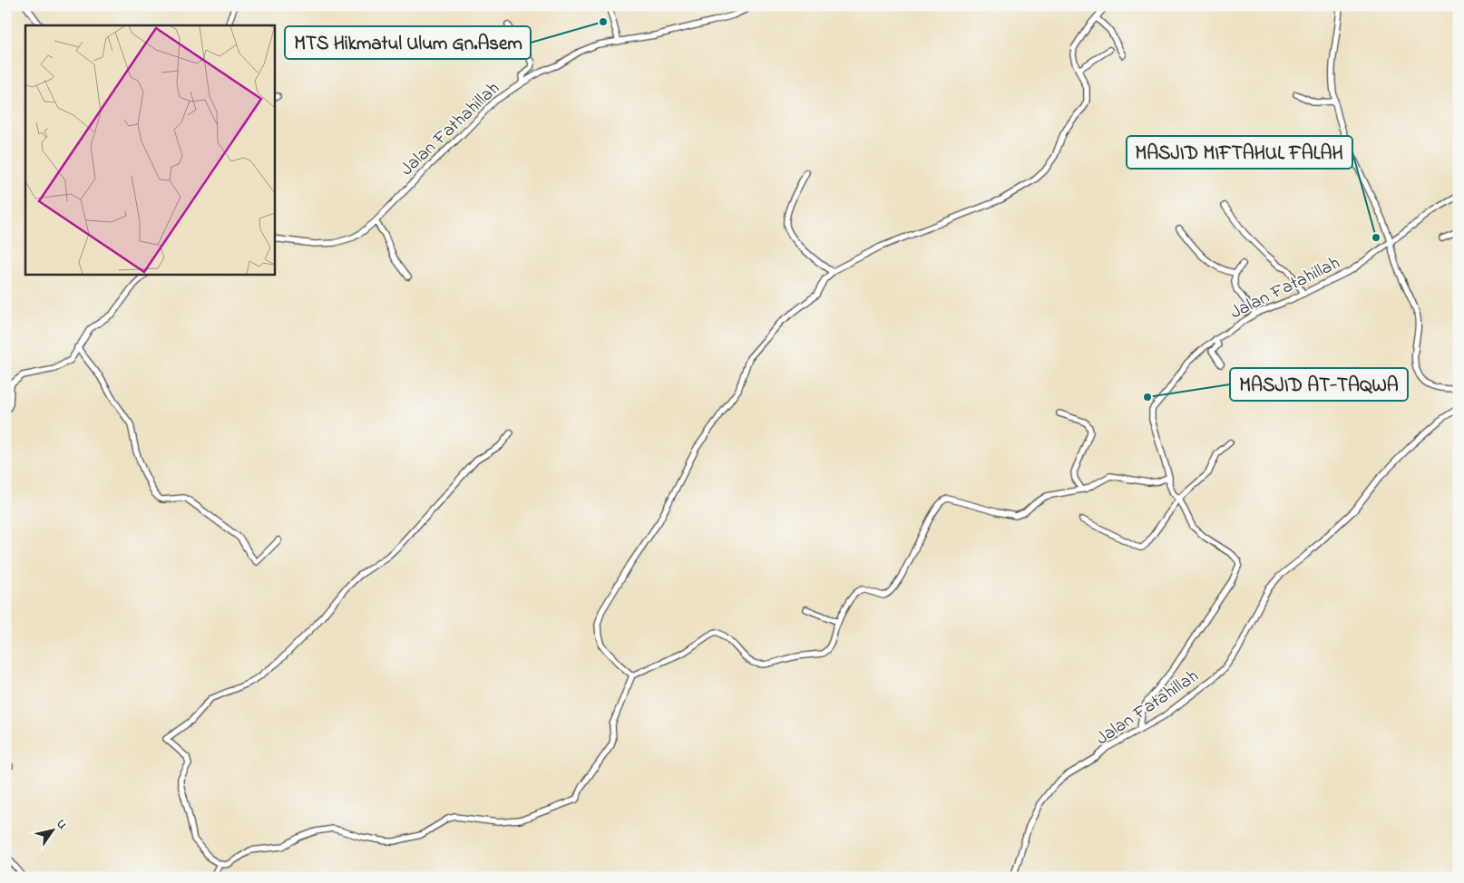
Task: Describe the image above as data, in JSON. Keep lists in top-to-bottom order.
{
  "streets": {
    "street": ["Jalan Fathahillah", "Jalan Fatahillah"]
  },
  "places": ["MTS Hikmatul Ulum Gn.Asem", "MASJID MIFTAHUL FALAH", "MASJID AT-TAQWA"],
  "north": "top right"
}
